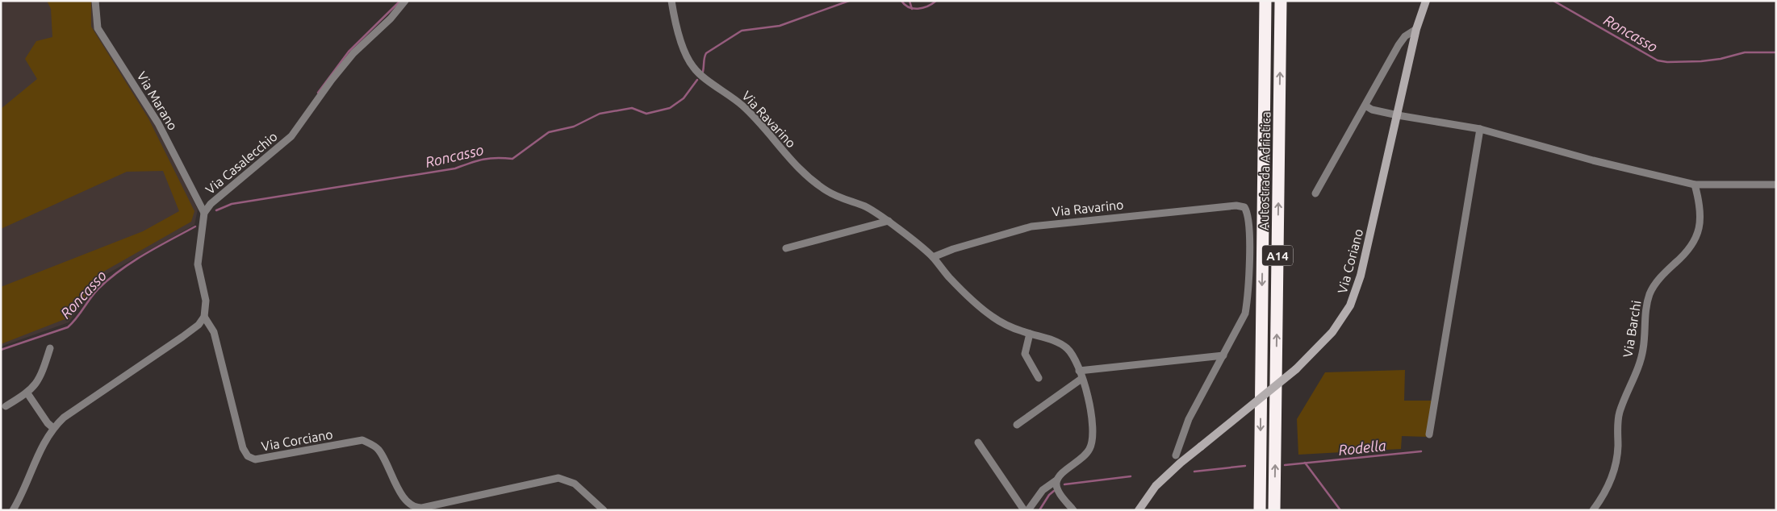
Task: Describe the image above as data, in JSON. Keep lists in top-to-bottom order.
{
  "streets": {
    "highway": ["Autostrada Adriatica", "A14"],
    "main road": ["Via Coriano"],
    "street": [
      "Via Marano",
      "Via Ravarino",
      "Via Casalecchio",
      "Via Barchi",
      "Via Corciano"
    ]
  },
  "crossings": [
    ["Via Marano", "Via Casalecchio"],
    ["Via Casalecchio", "Via Corciano"]
  ],
  "water": ["Roncasso", "Rodella"]
}
